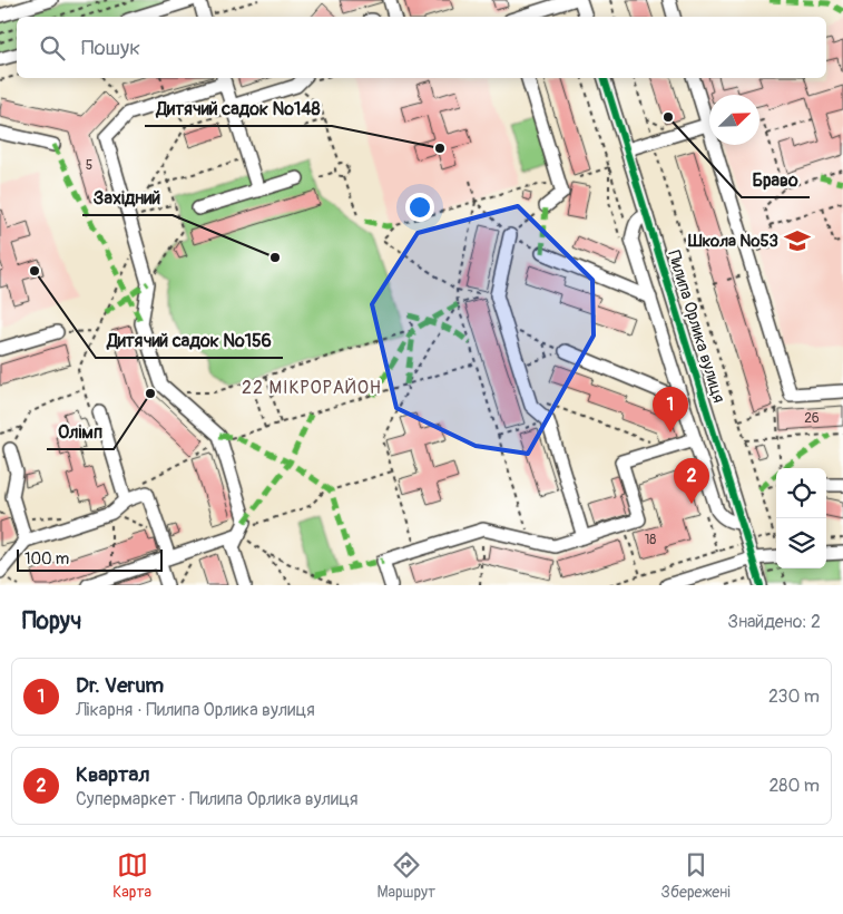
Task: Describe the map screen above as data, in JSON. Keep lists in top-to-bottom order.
{
  "streets": {
    "street": ["Пилипа Орлика вулиця"]
  },
  "districts": ["22 МІКРОРАЙОН"],
  "places": {
    "other": [
      "Браво",
      "Дитячий садок №148",
      "Західний",
      "Дитячий садок №156",
      "Олімп"
    ],
    "school or university": ["Школа №53"]
  },
  "house_numbers": ["5", "26", "18"],
  "scale_bar": "100 m",
  "north": "top right",
  "page": {
    "search": "Пошук",
    "pins": ["1", "2"],
    "scale": "100 m",
    "heading": ["Поруч", "Знайдено: 2"],
    "list": [
      {
        "mark": "1",
        "name": "Dr. Verum",
        "note": "Лікарня · Пилипа Орлика вулиця",
        "value": "230 m"
      },
      {
        "mark": "2",
        "name": "Квартал",
        "note": "Супермаркет · Пилипа Орлика вулиця",
        "value": "280 m"
      }
    ],
    "nav": ["Карта", "Маршрут", "Збережені"]
  }
}
